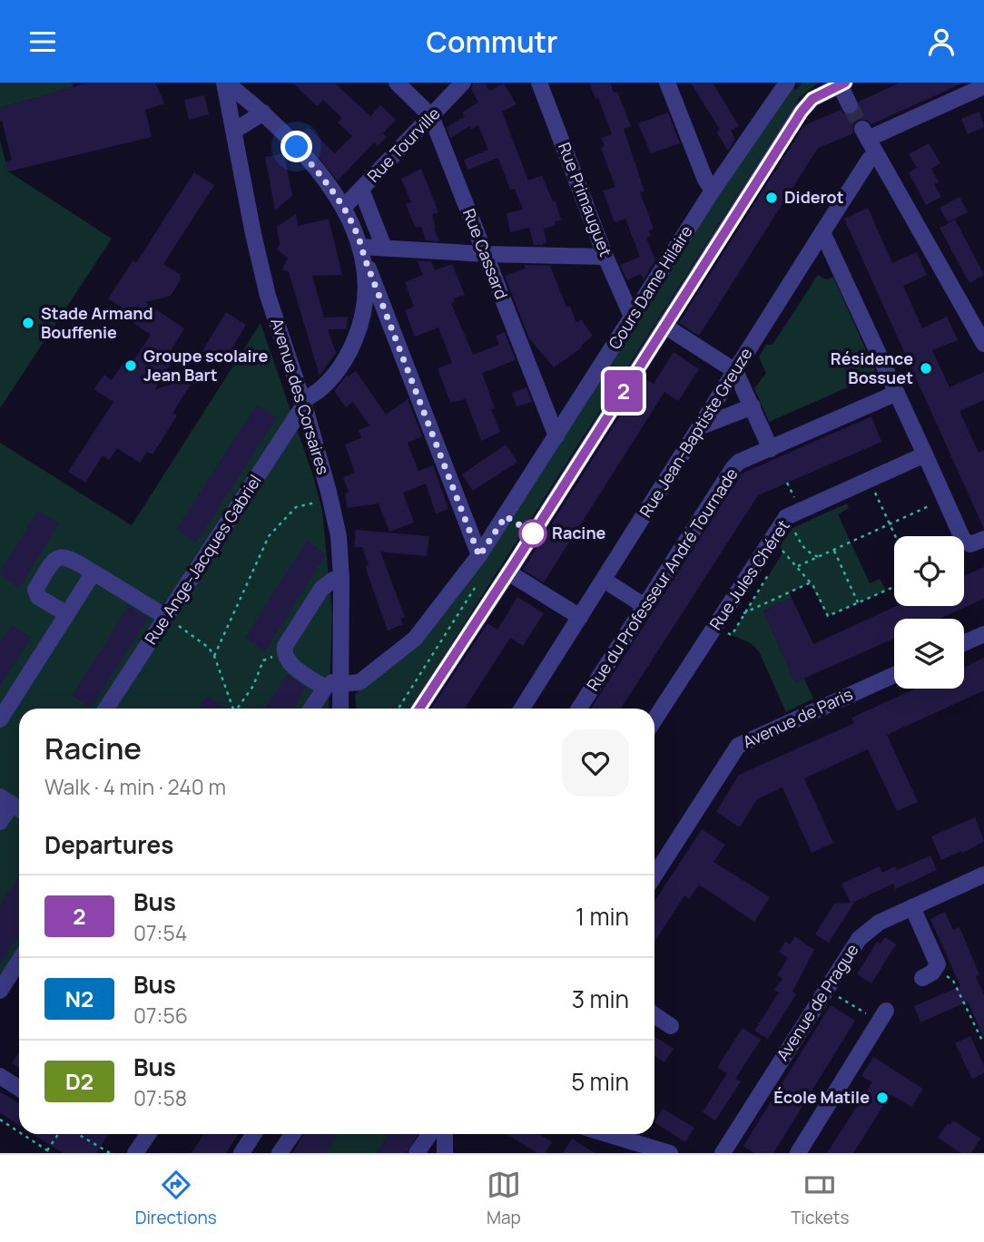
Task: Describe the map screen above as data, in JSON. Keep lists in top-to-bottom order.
{
  "streets": {
    "street": [
      "Rue Tourville",
      "Rue Primauguet",
      "Rue Cassard",
      "Cours Dame Hilaire",
      "Avenue des Corsaires",
      "Rue Jean-Baptiste Greuze",
      "Rue Ange-Jacques Gabriel",
      "Rue Jules Chéret",
      "Rue du Professeur André Tournade",
      "Avenue de Paris",
      "Avenue de Prague"
    ]
  },
  "crossings": [
    ["Rue Tourville", "Rue Cassard"],
    ["Rue Primauguet", "Cours Dame Hilaire"],
    ["Rue Cassard", "Cours Dame Hilaire"],
    ["Cours Dame Hilaire", "Avenue des Corsaires"],
    ["Avenue des Corsaires", "Rue Ange-Jacques Gabriel"]
  ],
  "places": [
    "Diderot",
    "Stade Armand Bouffenie",
    "Groupe scolaire Jean Bart",
    "Résidence Bossuet",
    "Racine",
    "École Matile"
  ],
  "lines": ["bus line 2"],
  "page": {
    "header": "Commutr",
    "on_map": "2",
    "heading": [
      ["Racine", "Walk · 4 min · 240 m"],
      "Departures"
    ],
    "list": [
      {
        "mark": "2",
        "name": "Bus",
        "note": "07:54",
        "value": "1 min"
      },
      {
        "mark": "N2",
        "name": "Bus",
        "note": "07:56",
        "value": "3 min"
      },
      {
        "mark": "D2",
        "name": "Bus",
        "note": "07:58",
        "value": "5 min"
      }
    ],
    "tabs": ["Directions", "Map", "Tickets"]
  }
}
